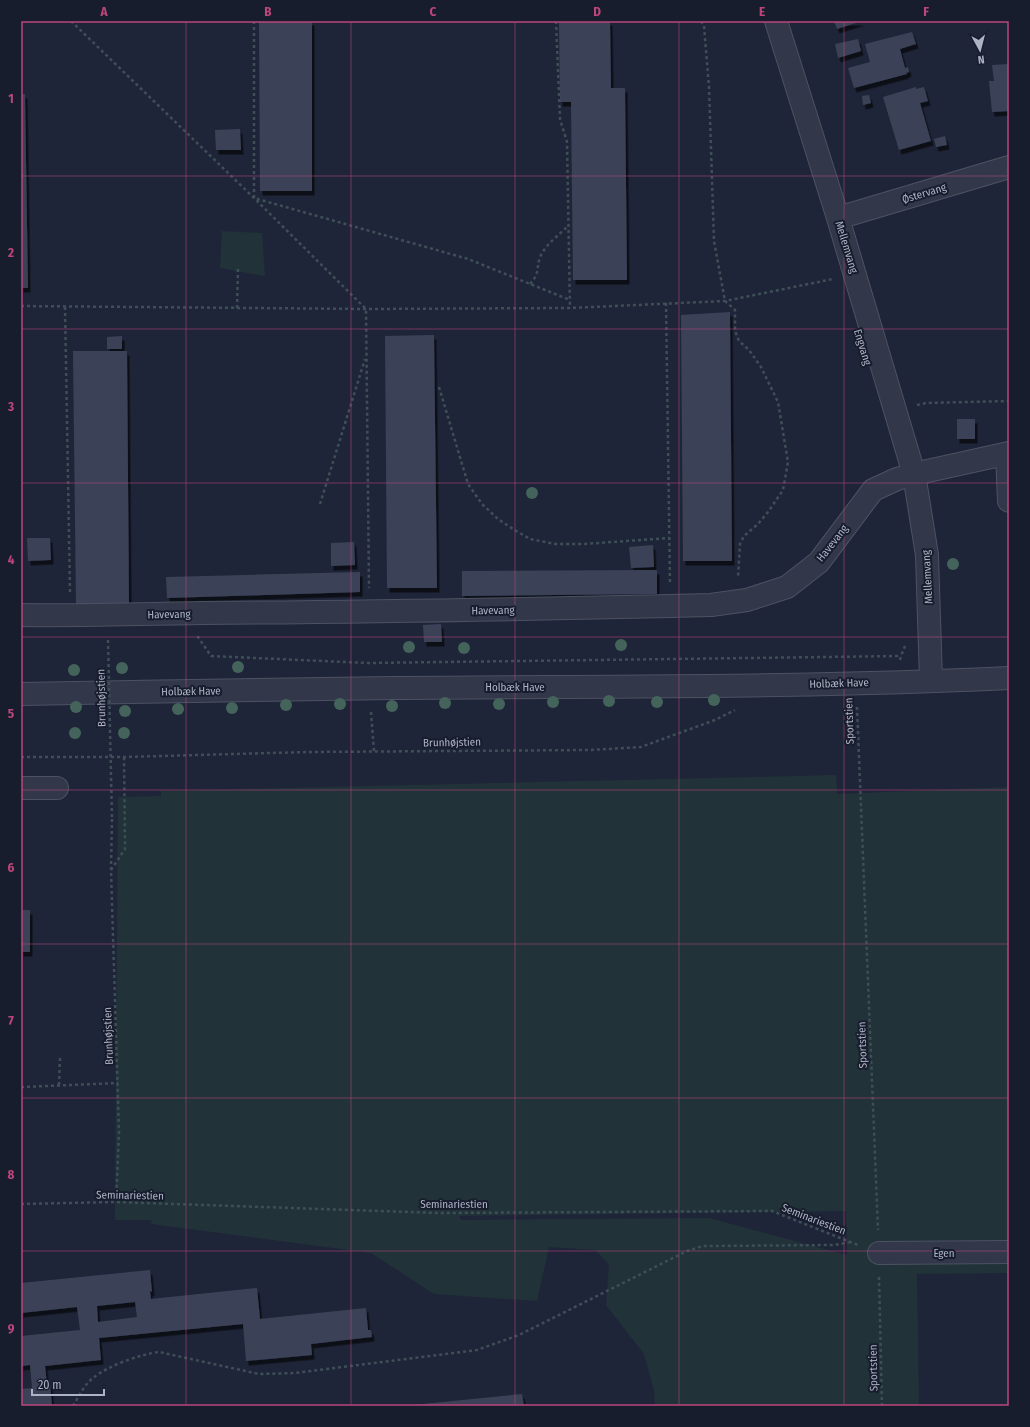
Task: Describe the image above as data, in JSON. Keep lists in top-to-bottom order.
{
  "streets": {
    "street": [
      "Østervang",
      "Mellemvang",
      "Havevang",
      "Holbæk Have",
      "Egen"
    ],
    "path": ["Brunhøjstien", "Sportstien", "Seminariestien"]
  },
  "crossings": [
    ["Østervang", "Mellemvang"],
    ["Mellemvang", "Havevang"],
    ["Mellemvang", "Holbæk Have"],
    ["Holbæk Have", "Brunhøjstien"],
    ["Holbæk Have", "Sportstien"],
    ["Brunhøjstien", "Seminariestien"],
    ["Sportstien", "Seminariestien"],
    ["Sportstien", "Egen"],
    ["Seminariestien", "Egen"]
  ],
  "scale_bar": "20 m",
  "north": "bottom",
  "grid": {
    "columns": [
      "A",
      "B",
      "C",
      "D",
      "E",
      "F"
    ],
    "rows": [
      "1",
      "2",
      "3",
      "4",
      "5",
      "6",
      "7",
      "8",
      "9"
    ]
  }
}
